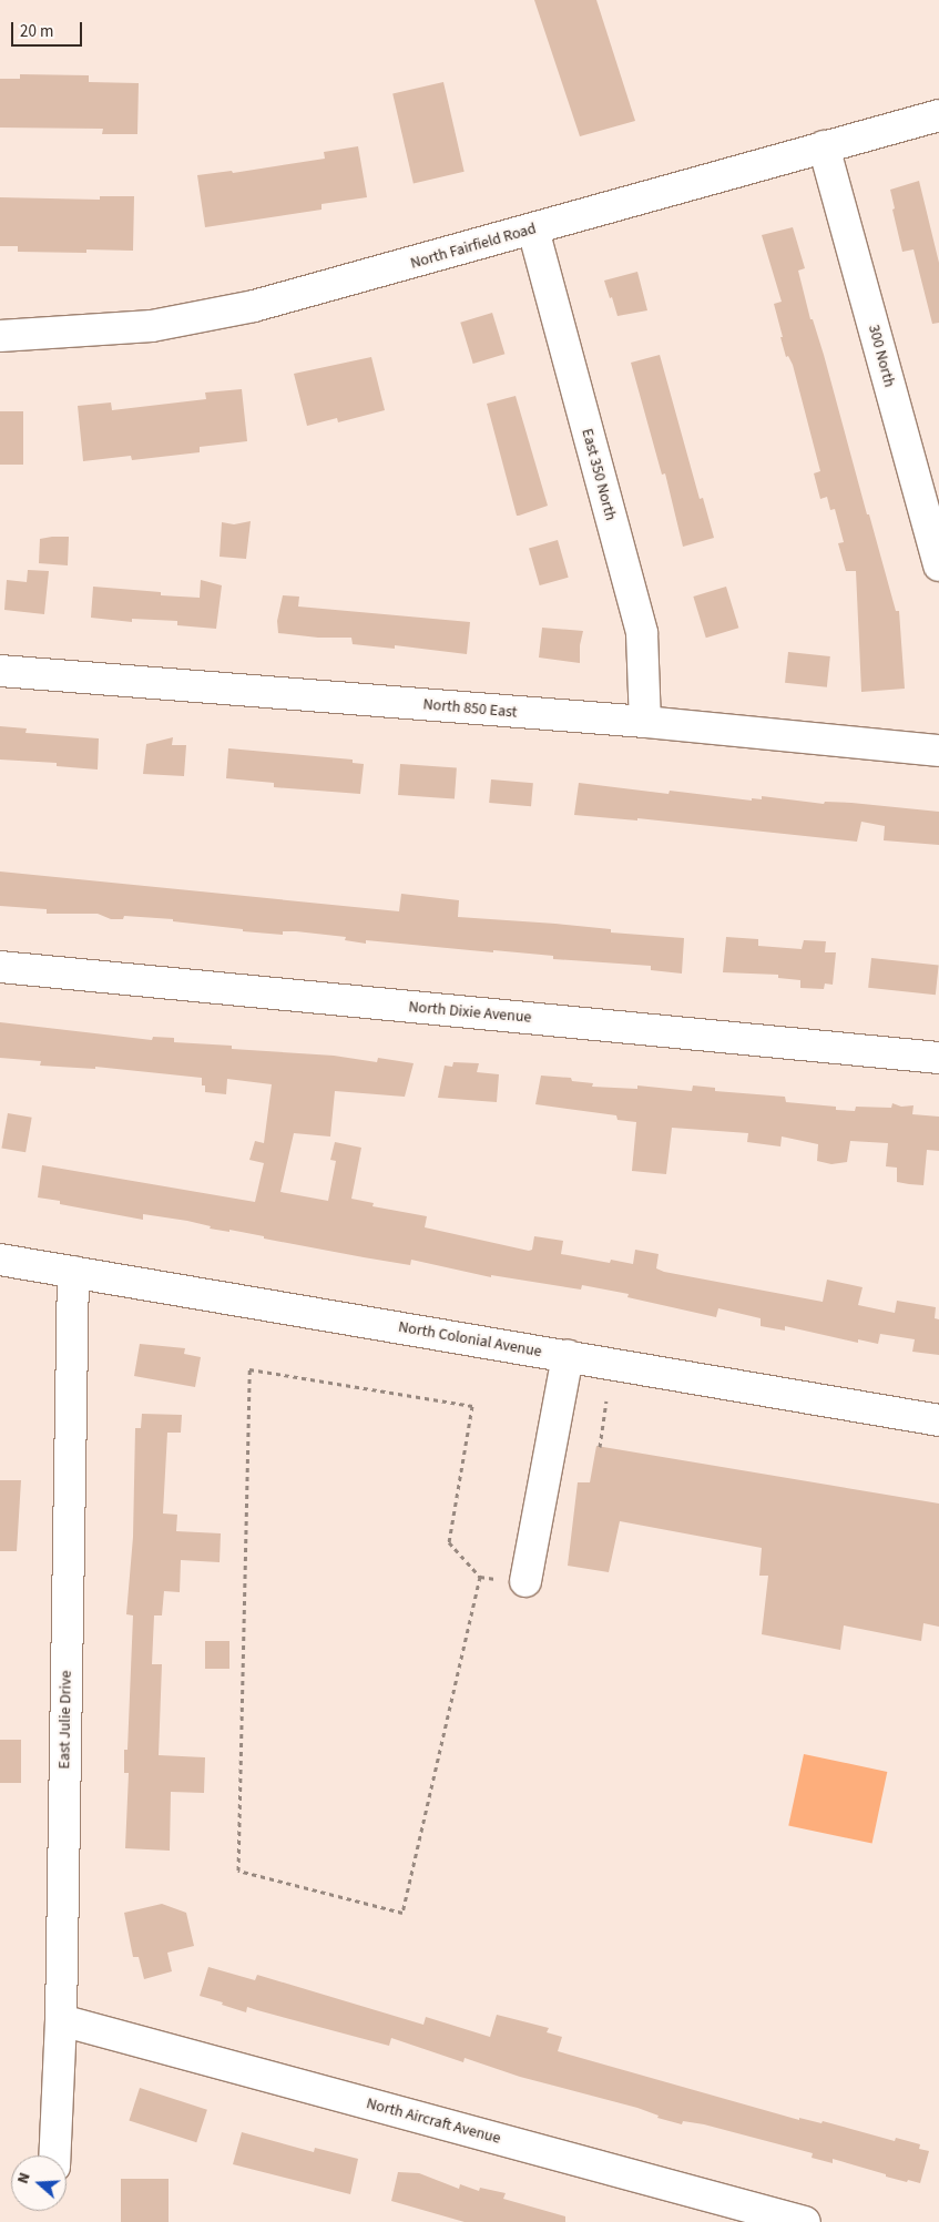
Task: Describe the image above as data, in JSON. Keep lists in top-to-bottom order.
{
  "streets": {
    "street": [
      "North Fairfield Road",
      "300 North",
      "East 350 North",
      "North 850 East",
      "North Dixie Avenue",
      "North Colonial Avenue",
      "East Julie Drive",
      "North Aircraft Avenue"
    ]
  },
  "crossings": [
    ["North Fairfield Road", "300 North"],
    ["North Fairfield Road", "East 350 North"],
    ["East 350 North", "North 850 East"],
    ["North Colonial Avenue", "East Julie Drive"],
    ["East Julie Drive", "North Aircraft Avenue"]
  ],
  "scale_bar": "20 m",
  "north": "left"
}
